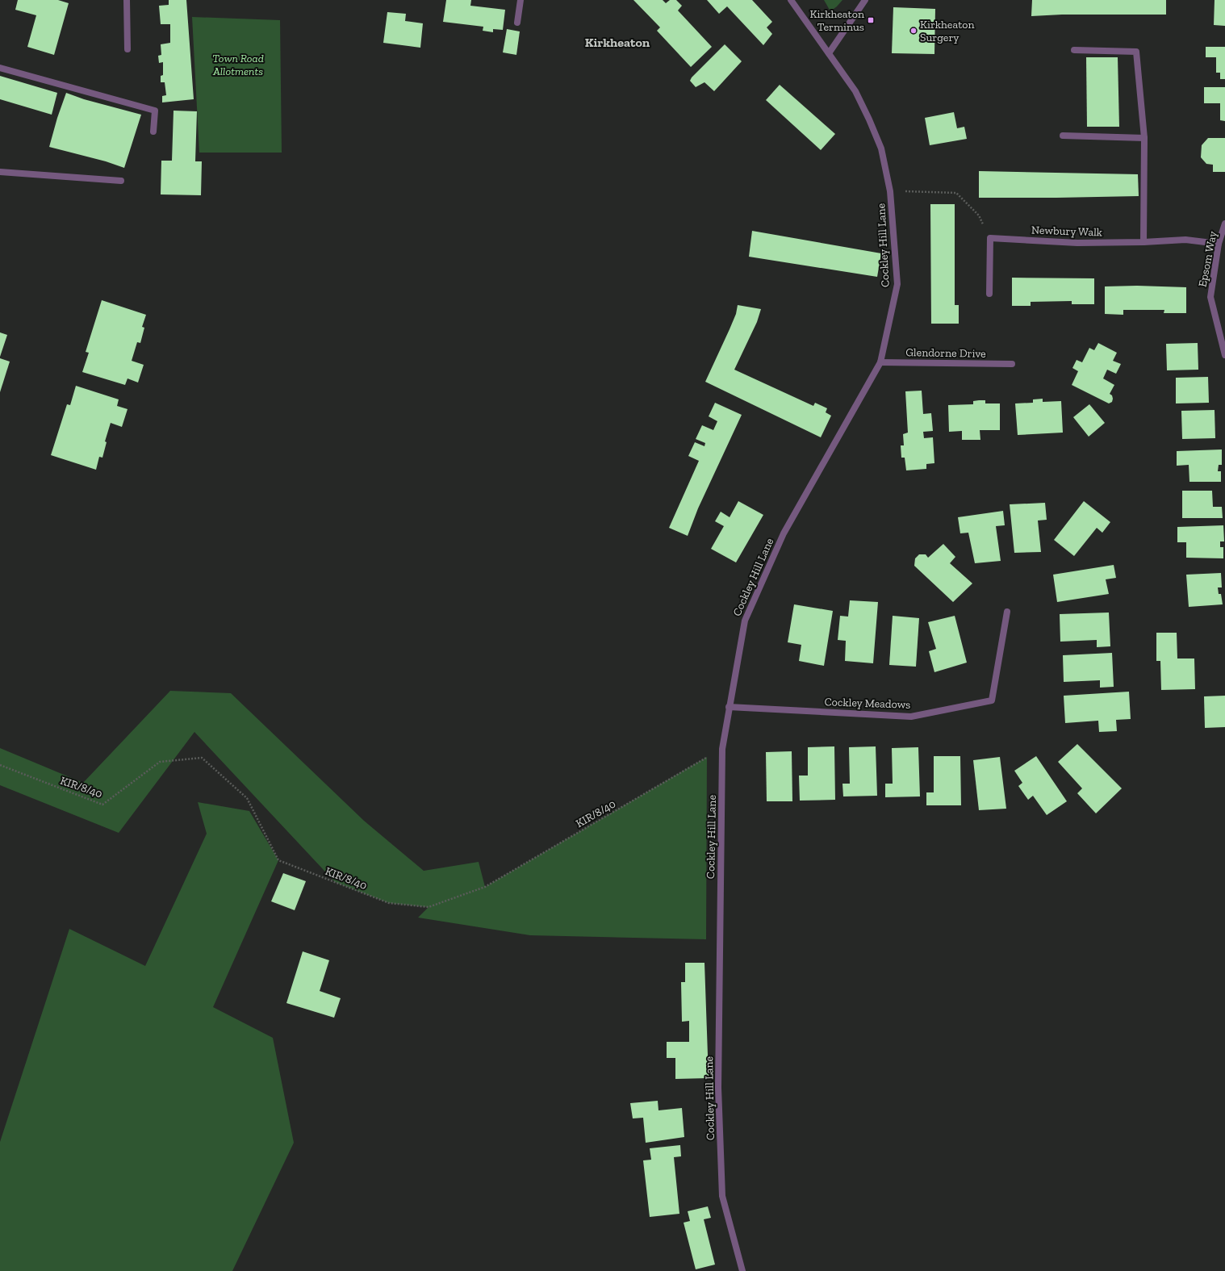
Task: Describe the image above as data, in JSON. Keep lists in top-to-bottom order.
{
  "streets": {
    "street": [
      "Newbury Walk",
      "Cockley Hill Lane",
      "Epsom Way",
      "Glendorne Drive",
      "Cockley Meadows"
    ],
    "path": ["KIR/8/40"]
  },
  "crossings": [
    ["Newbury Walk", "Epsom Way"],
    ["Cockley Hill Lane", "Glendorne Drive"],
    ["Cockley Hill Lane", "Cockley Meadows"],
    ["Cockley Hill Lane", "KIR/8/40"]
  ],
  "districts": ["Kirkheaton"],
  "parks": ["Town Road Allotments"],
  "places": {
    "transit": ["Kirkheaton Terminus"],
    "other": ["Kirkheaton Surgery"]
  }
}
